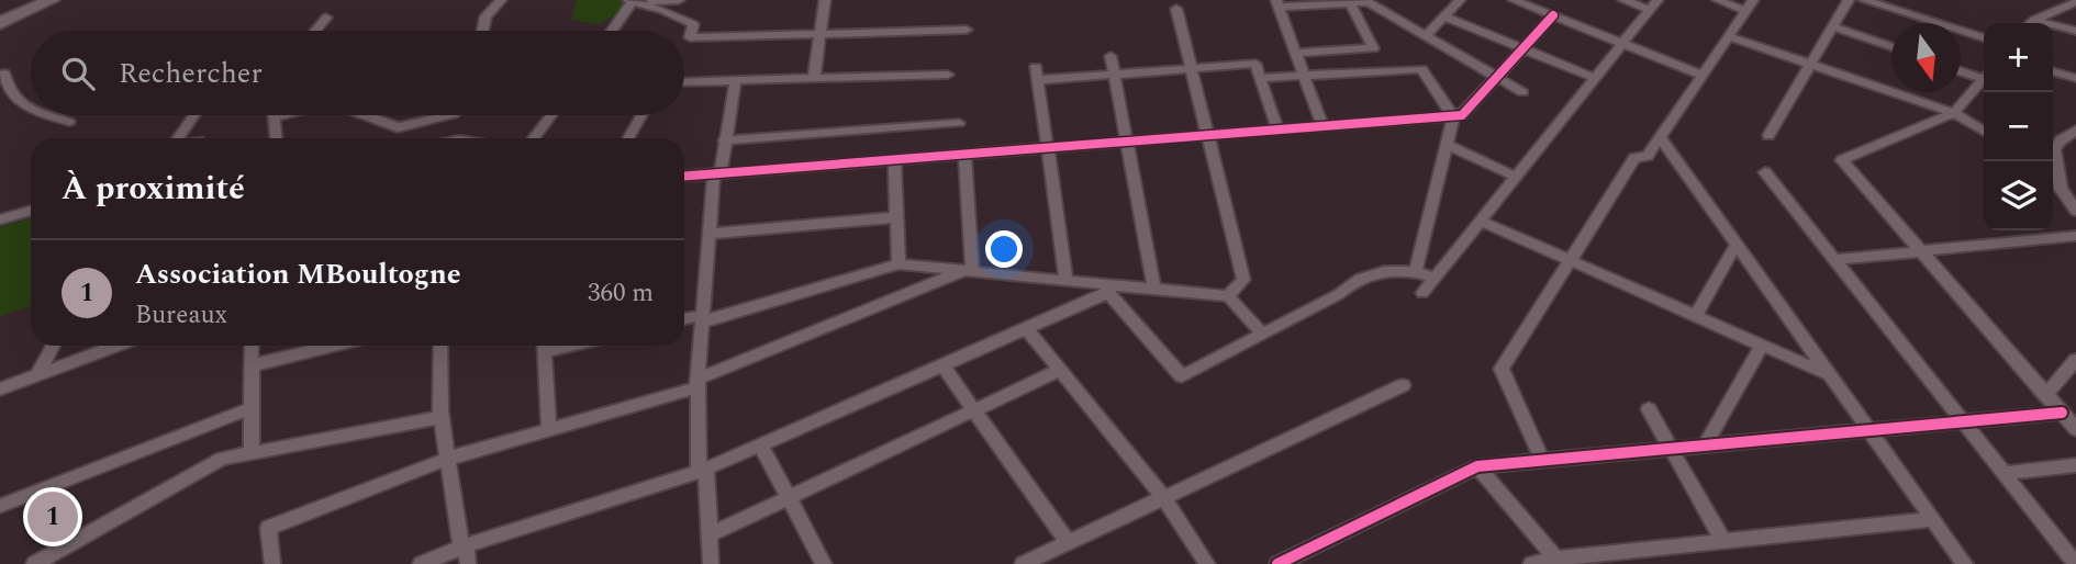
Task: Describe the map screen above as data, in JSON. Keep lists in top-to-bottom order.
{
  "north": "bottom",
  "page": {
    "map_buttons": ["+", "−"],
    "search": "Rechercher",
    "heading": "À proximité",
    "list": [
      {
        "mark": "1",
        "name": "Association MBoultogne",
        "note": "Bureaux",
        "value": "360 m"
      }
    ],
    "pins": "1"
  }
}
